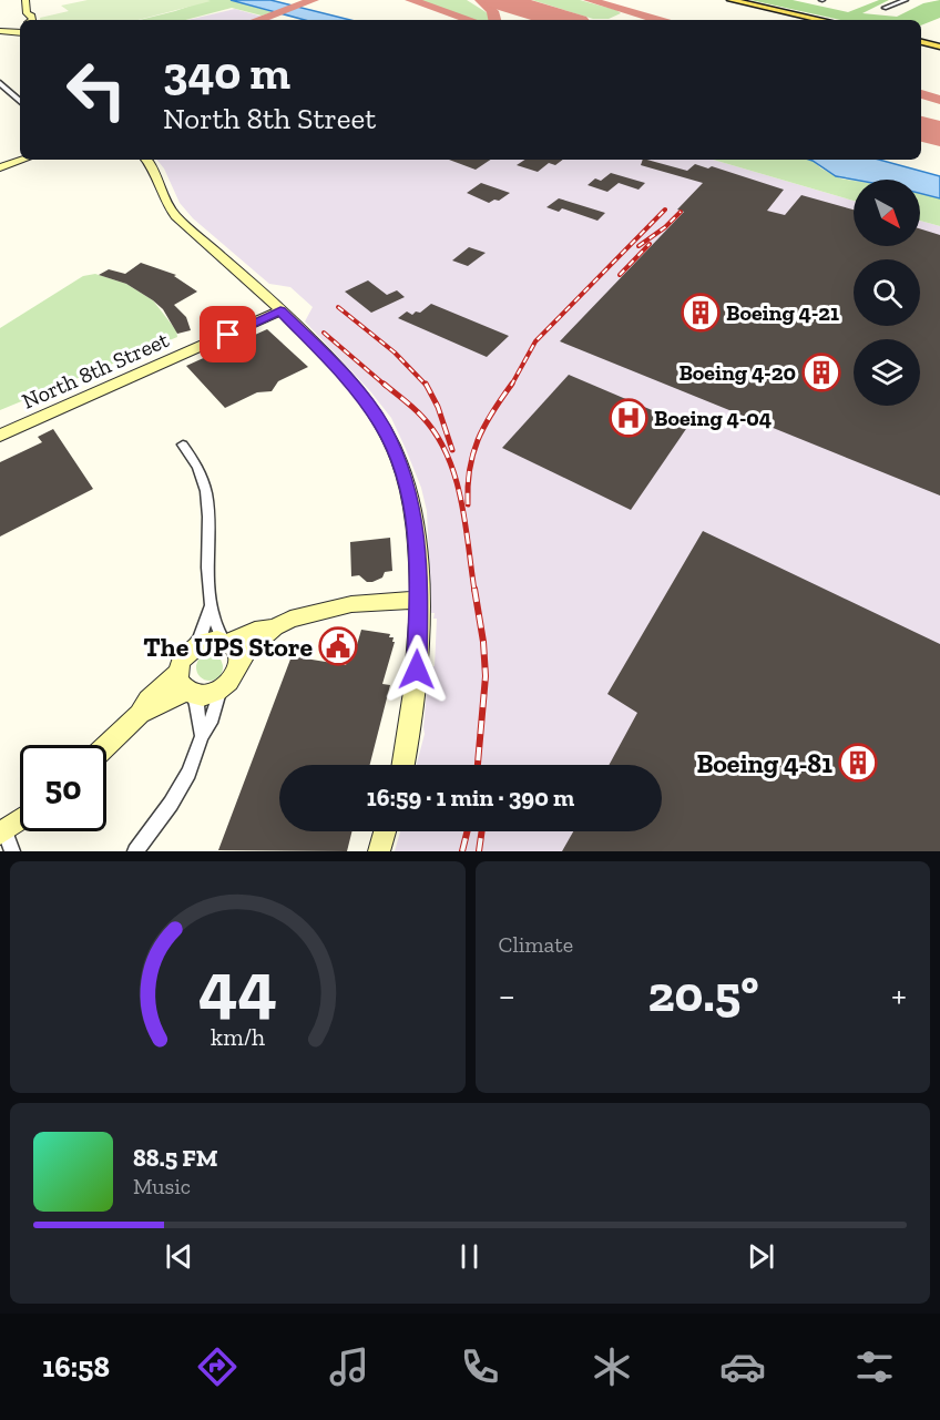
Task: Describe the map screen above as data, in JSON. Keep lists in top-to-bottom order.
{
  "streets": {
    "main road": ["North 8th Street"]
  },
  "places": {
    "building": ["Boeing 4-21", "Boeing 4-20", "Boeing 4-81"],
    "hospital": ["Boeing 4-04"],
    "public building": ["The UPS Store"]
  },
  "north": "bottom right",
  "page": {
    "turn": ["340 m", "North 8th Street"],
    "limit": "50",
    "trip": "16:59 · 1 min · 390 m",
    "tile": "Climate",
    "heat": ["−", "20.5°", "+"],
    "song": ["88.5 FM", "Music"],
    "tabs": "16:58",
    "gauge": ["44", "km/h"]
  }
}
